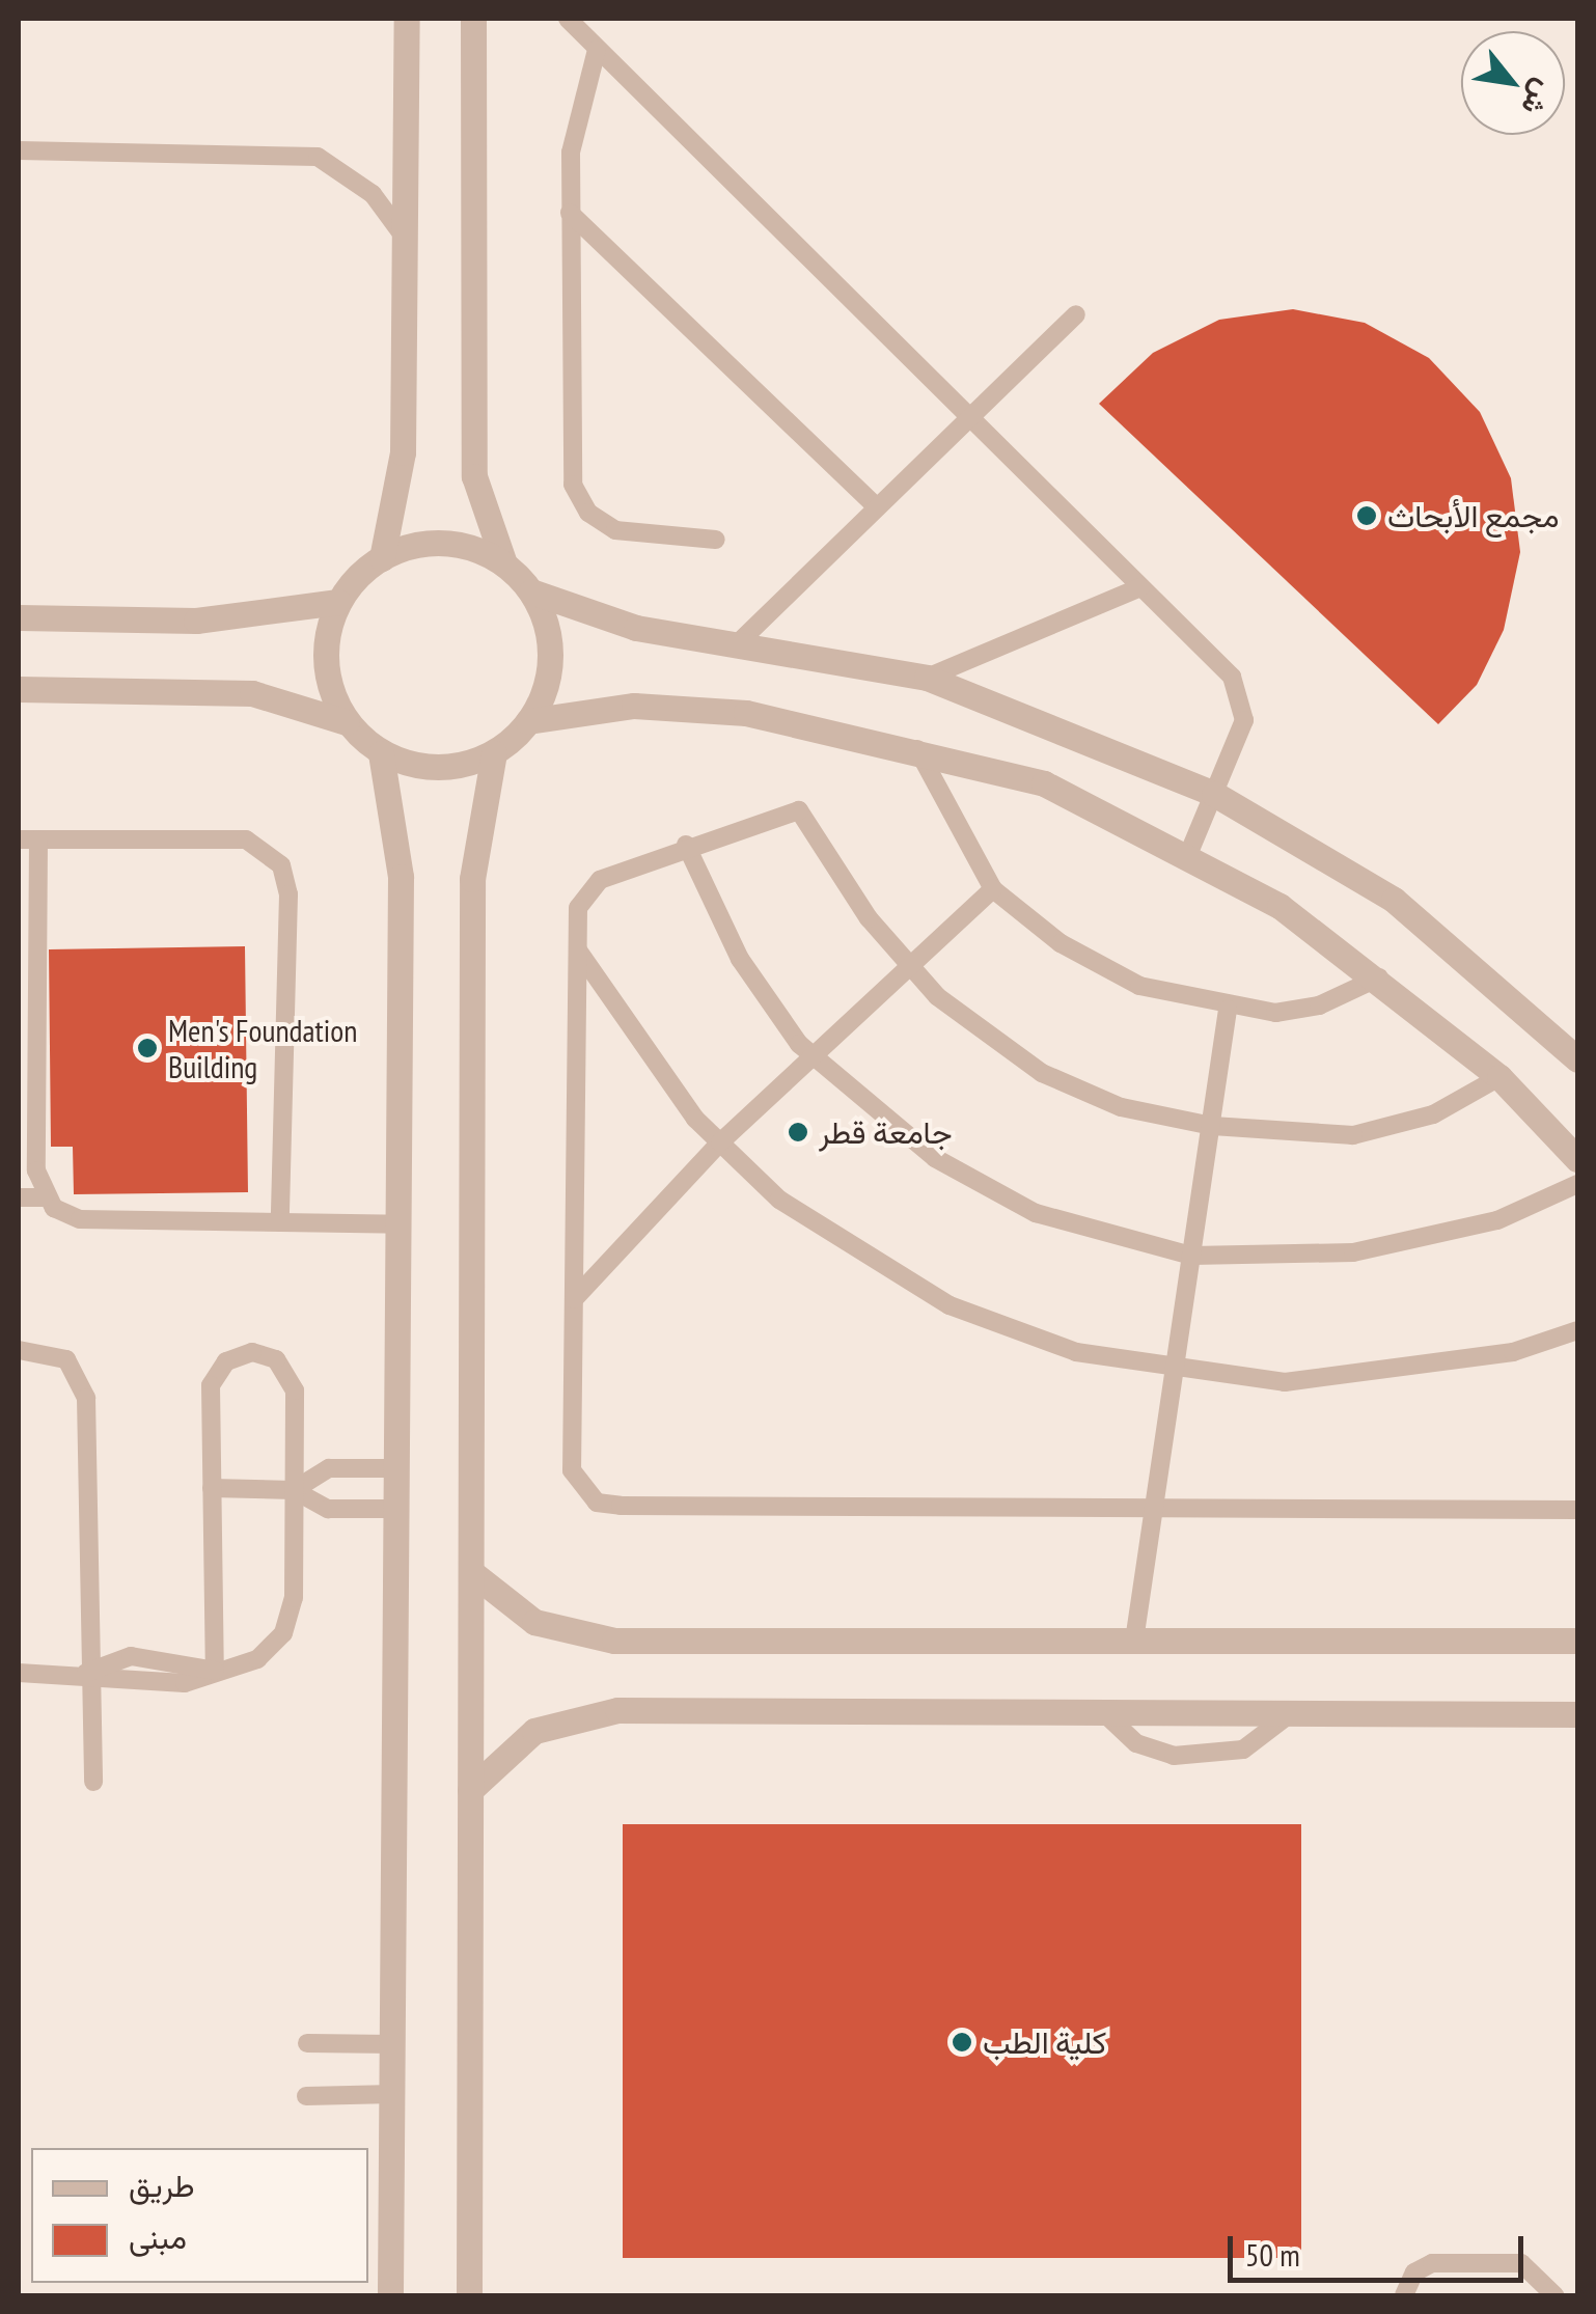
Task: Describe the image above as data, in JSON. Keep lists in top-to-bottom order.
{
  "places": [
    "مجمع الأبحاث",
    "Men's Foundation Building",
    "جامعة قطر",
    "كلية الطب"
  ],
  "legend": ["طريق", "مبنى"],
  "scale_bar": "50 m",
  "north": "bottom right"
}
